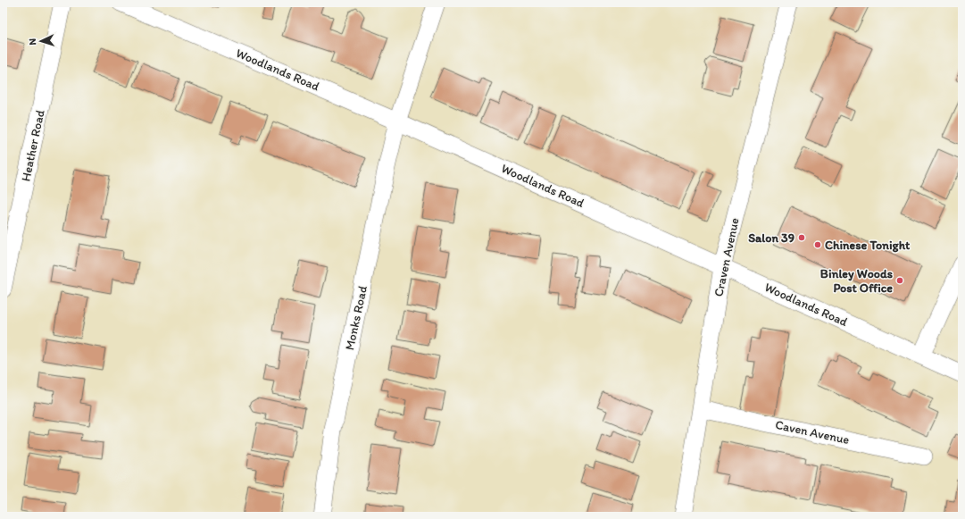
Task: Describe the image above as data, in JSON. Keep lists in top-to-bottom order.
{
  "streets": {
    "street": [
      "Woodlands Road",
      "Heather Road",
      "Craven Avenue",
      "Monks Road",
      "Caven Avenue"
    ]
  },
  "crossings": [
    ["Woodlands Road", "Craven Avenue"],
    ["Woodlands Road", "Monks Road"],
    ["Craven Avenue", "Caven Avenue"]
  ],
  "places": ["Salon 39", "Chinese Tonight", "Binley Woods Post Office"],
  "north": "left"
}
